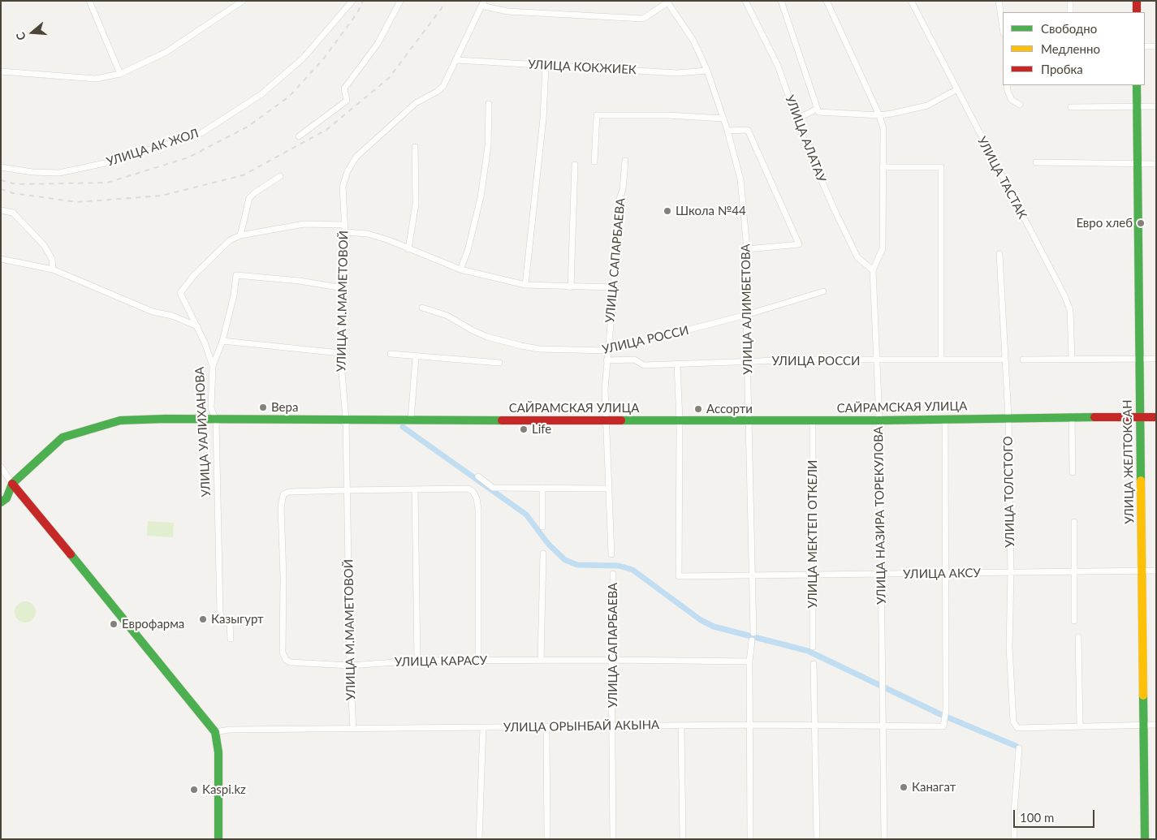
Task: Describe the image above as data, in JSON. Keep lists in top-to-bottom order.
{
  "streets": {
    "main road": ["САЙРАМСКАЯ УЛИЦА", "УЛИЦА ЖЕЛТОКСАН"],
    "street": [
      "УЛИЦА КОКЖИЕК",
      "УЛИЦА АЛАТАУ",
      "УЛИЦА АК ЖОЛ",
      "УЛИЦА ТАСТАК",
      "УЛИЦА САПАРБАЕВА",
      "УЛИЦА М.МАМЕТОВОЙ",
      "УЛИЦА АЛИМБЕТОВА",
      "УЛИЦА РОССИ",
      "УЛИЦА УАЛИХАНОВА",
      "УЛИЦА ТОЛСТОГО",
      "УЛИЦА НАЗИРА ТОРЕКУЛОВА",
      "УЛИЦА МЕКТЕП ОТКЕЛИ",
      "УЛИЦА АКСУ",
      "УЛИЦА КАРАСУ",
      "УЛИЦА ОРЫНБАЙ АКЫНА"
    ]
  },
  "crossings": [
    ["УЛИЦА КОКЖИЕК", "УЛИЦА М.МАМЕТОВОЙ"],
    ["УЛИЦА КОКЖИЕК", "УЛИЦА АЛИМБЕТОВА"],
    ["УЛИЦА АЛАТАУ", "УЛИЦА НАЗИРА ТОРЕКУЛОВА"],
    ["УЛИЦА САПАРБАЕВА", "УЛИЦА РОССИ"],
    ["УЛИЦА САПАРБАЕВА", "САЙРАМСКАЯ УЛИЦА"],
    ["УЛИЦА САПАРБАЕВА", "УЛИЦА КАРАСУ"],
    ["УЛИЦА САПАРБАЕВА", "УЛИЦА ОРЫНБАЙ АКЫНА"],
    ["УЛИЦА М.МАМЕТОВОЙ", "САЙРАМСКАЯ УЛИЦА"],
    ["УЛИЦА М.МАМЕТОВОЙ", "УЛИЦА УАЛИХАНОВА"],
    ["УЛИЦА М.МАМЕТОВОЙ", "УЛИЦА КАРАСУ"],
    ["УЛИЦА М.МАМЕТОВОЙ", "УЛИЦА ОРЫНБАЙ АКЫНА"],
    ["УЛИЦА АЛИМБЕТОВА", "УЛИЦА РОССИ"],
    ["УЛИЦА АЛИМБЕТОВА", "САЙРАМСКАЯ УЛИЦА"],
    ["УЛИЦА АЛИМБЕТОВА", "УЛИЦА АКСУ"],
    ["УЛИЦА РОССИ", "УЛИЦА ТОЛСТОГО"],
    ["УЛИЦА РОССИ", "УЛИЦА НАЗИРА ТОРЕКУЛОВА"],
    ["САЙРАМСКАЯ УЛИЦА", "УЛИЦА УАЛИХАНОВА"],
    ["САЙРАМСКАЯ УЛИЦА", "УЛИЦА ЖЕЛТОКСАН"],
    ["САЙРАМСКАЯ УЛИЦА", "УЛИЦА ТОЛСТОГО"],
    ["САЙРАМСКАЯ УЛИЦА", "УЛИЦА НАЗИРА ТОРЕКУЛОВА"],
    ["САЙРАМСКАЯ УЛИЦА", "УЛИЦА МЕКТЕП ОТКЕЛИ"],
    ["САЙРАМСКАЯ УЛИЦА", "УЛИЦА АКСУ"],
    ["УЛИЦА ЖЕЛТОКСАН", "УЛИЦА АКСУ"],
    ["УЛИЦА ТОЛСТОГО", "УЛИЦА АКСУ"],
    ["УЛИЦА НАЗИРА ТОРЕКУЛОВА", "УЛИЦА АКСУ"],
    ["УЛИЦА НАЗИРА ТОРЕКУЛОВА", "УЛИЦА ОРЫНБАЙ АКЫНА"],
    ["УЛИЦА МЕКТЕП ОТКЕЛИ", "УЛИЦА АКСУ"],
    ["УЛИЦА АКСУ", "УЛИЦА ОРЫНБАЙ АКЫНА"]
  ],
  "places": [
    "Школа №44",
    "Евро хлеб",
    "Вера",
    "Ассорти",
    "Life",
    "Казыгурт",
    "Еврофарма",
    "Канагат",
    "Kaspi.kz"
  ],
  "legend": ["Свободно", "Медленно", "Пробка"],
  "scale_bar": "100 m",
  "north": "left"
}
